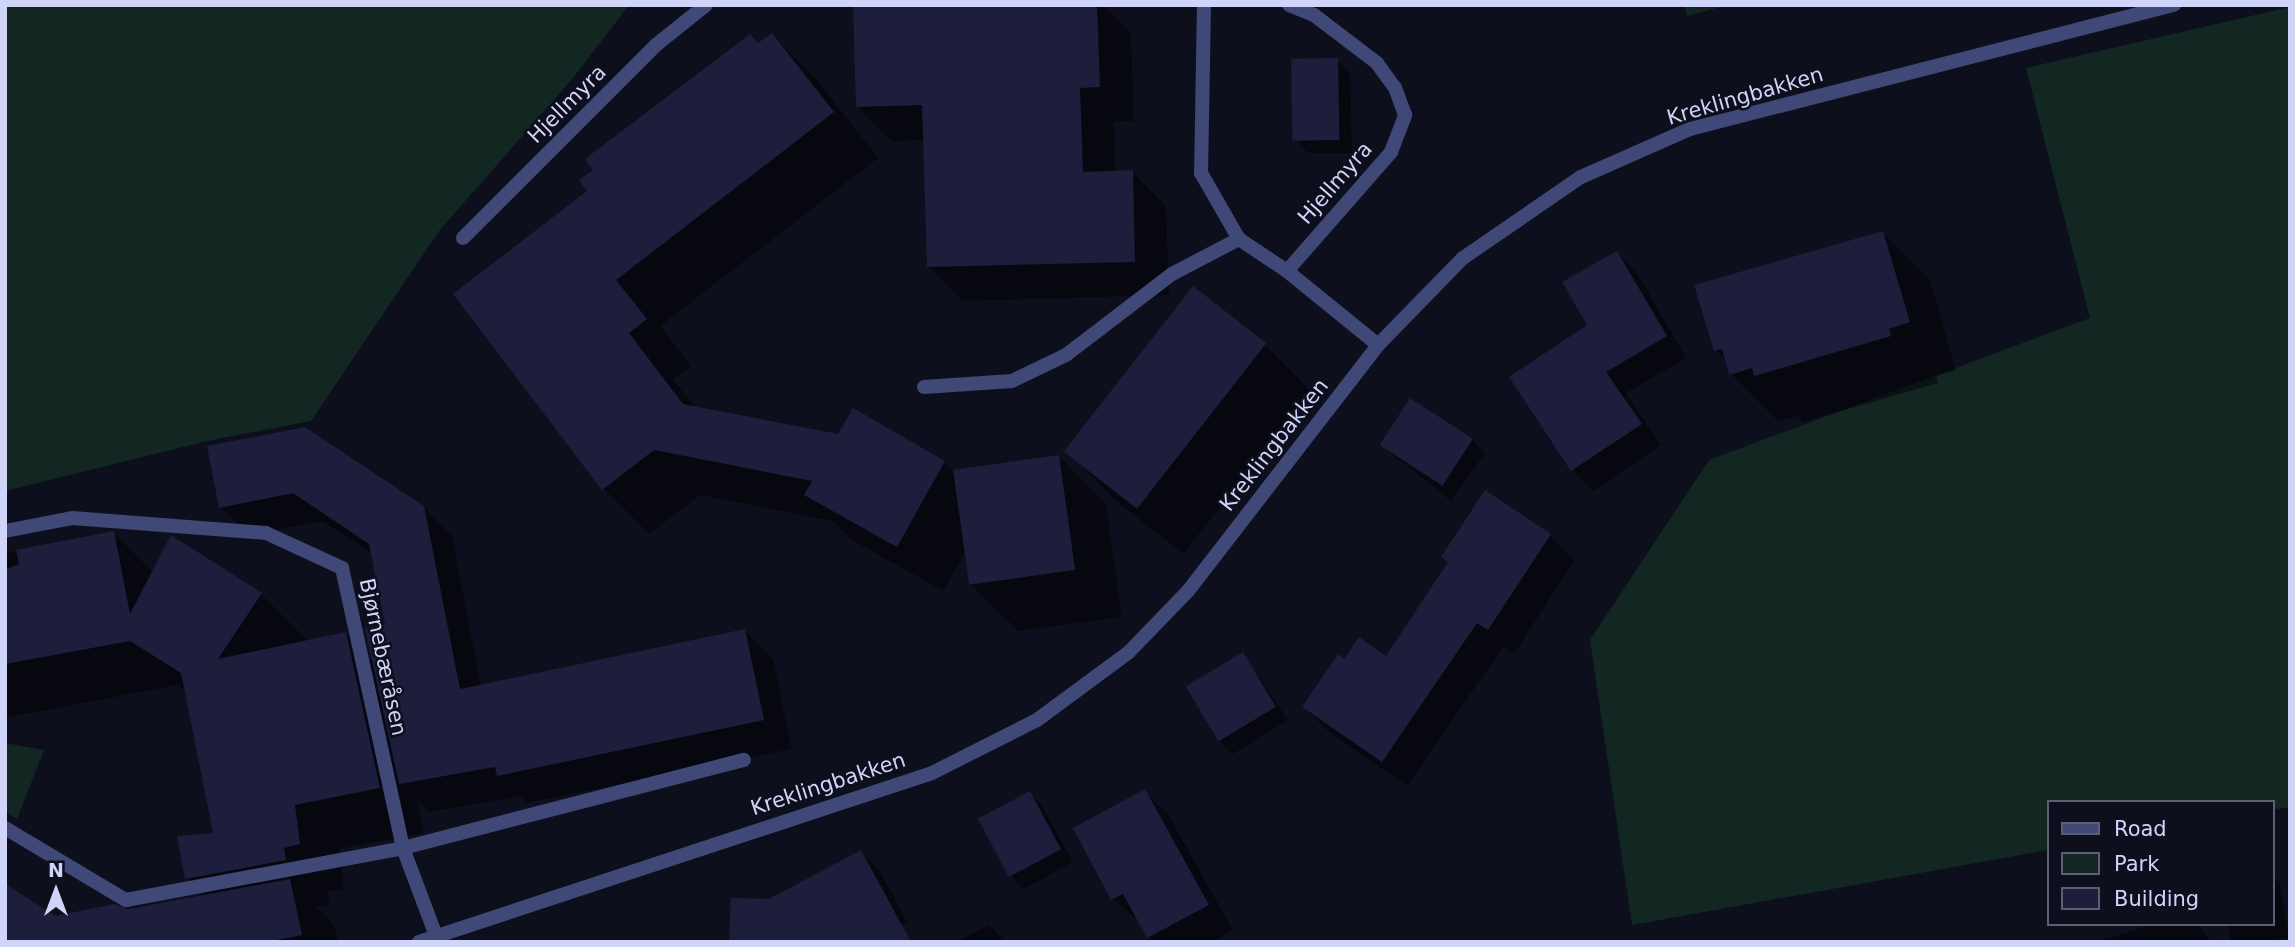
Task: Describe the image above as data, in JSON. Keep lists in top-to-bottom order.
{
  "streets": {
    "street": ["Kreklingbakken", "Hjellmyra", "Bjørnebæråsen"]
  },
  "crossings": [
    ["Kreklingbakken", "Bjørnebæråsen"]
  ],
  "legend": ["Road", "Park", "Building"],
  "north": "top"
}
